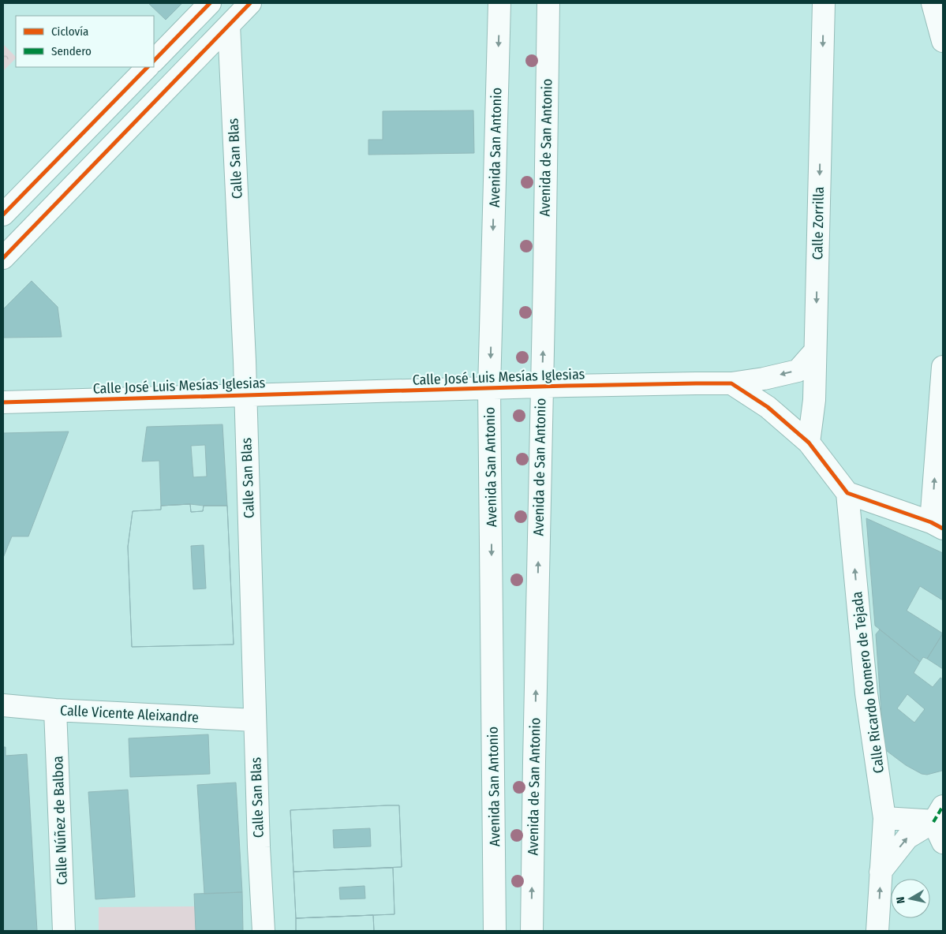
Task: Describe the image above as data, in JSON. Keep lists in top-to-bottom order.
{
  "streets": {
    "street": [
      "Avenida San Antonio",
      "Avenida de San Antonio",
      "Calle San Blas",
      "Calle Zorrilla",
      "Calle José Luis Mesías Iglesias",
      "Calle Ricardo Romero de Tejada",
      "Calle Vicente Aleixandre",
      "Calle Núñez de Balboa"
    ]
  },
  "crossings": [
    ["Avenida San Antonio", "Calle José Luis Mesías Iglesias"],
    ["Avenida de San Antonio", "Calle José Luis Mesías Iglesias"],
    ["Calle San Blas", "Calle José Luis Mesías Iglesias"],
    ["Calle San Blas", "Calle Vicente Aleixandre"],
    ["Calle Zorrilla", "Calle José Luis Mesías Iglesias"],
    ["Calle Vicente Aleixandre", "Calle Núñez de Balboa"]
  ],
  "one_way": [
    "Avenida San Antonio",
    "Avenida de San Antonio",
    "Calle Zorrilla",
    "Calle Ricardo Romero de Tejada"
  ],
  "legend": ["Ciclovía", "Sendero"],
  "north": "left"
}
